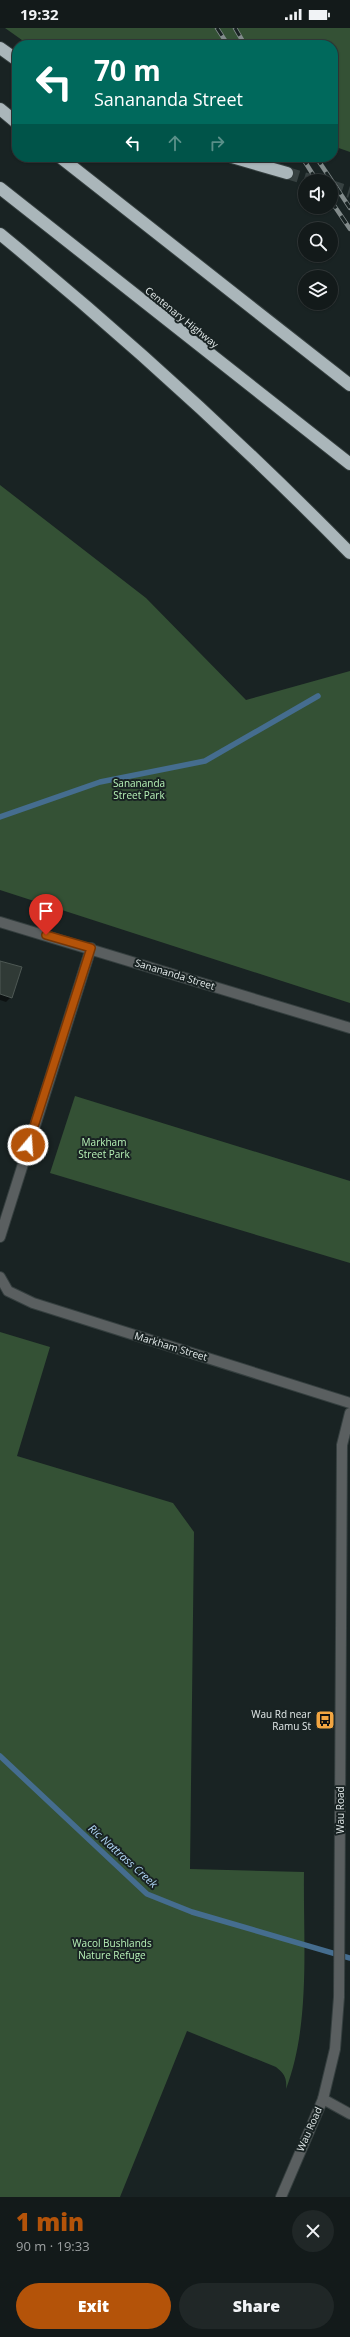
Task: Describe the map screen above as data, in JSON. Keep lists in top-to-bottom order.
{
  "streets": {
    "highway": ["Centenary Highway"],
    "street": ["Sanananda Street", "Markham Street", "Wau Road"]
  },
  "water": ["Ric Nattrass Creek"],
  "parks": ["Sanananda Street Park", "Markham Street Park", "Wacol Bushlands Nature Refuge"],
  "places": {
    "bus stop": ["Wau Rd near Ramu St"]
  },
  "page": {
    "status": "19:32",
    "turn": ["70 m", "Sanananda Street"],
    "heading": ["1 min", "90 m · 19:33"],
    "buttons": ["Exit", "Share"]
  }
}
